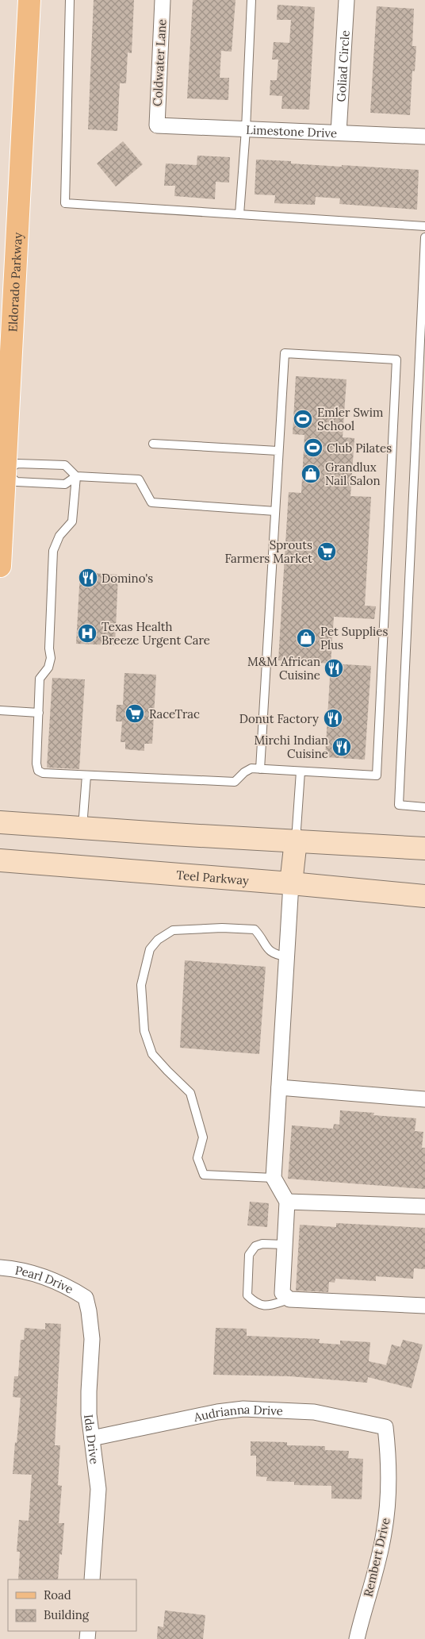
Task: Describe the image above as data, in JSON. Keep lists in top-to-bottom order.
{
  "streets": {
    "main road": ["Eldorado Parkway", "Teel Parkway"],
    "street": [
      "Coldwater Lane",
      "Goliad Circle",
      "Limestone Drive",
      "Pearl Drive",
      "Audrianna Drive",
      "Ida Drive",
      "Rembert Drive"
    ]
  },
  "crossings": [
    ["Coldwater Lane", "Limestone Drive"],
    ["Goliad Circle", "Limestone Drive"],
    ["Pearl Drive", "Ida Drive"],
    ["Audrianna Drive", "Ida Drive"],
    ["Audrianna Drive", "Rembert Drive"]
  ],
  "places": {
    "sports": ["Emler Swim School", "Club Pilates"],
    "shop": ["Grandlux Nail Salon", "Pet Supplies Plus"],
    "supermarket": ["Sprouts Farmers Market", "RaceTrac"],
    "restaurant": [
      "Domino's",
      "M&M African Cuisine",
      "Donut Factory",
      "Mirchi Indian Cuisine"
    ],
    "hospital": ["Texas Health Breeze Urgent Care"]
  },
  "legend": ["Road", "Building"]
}
